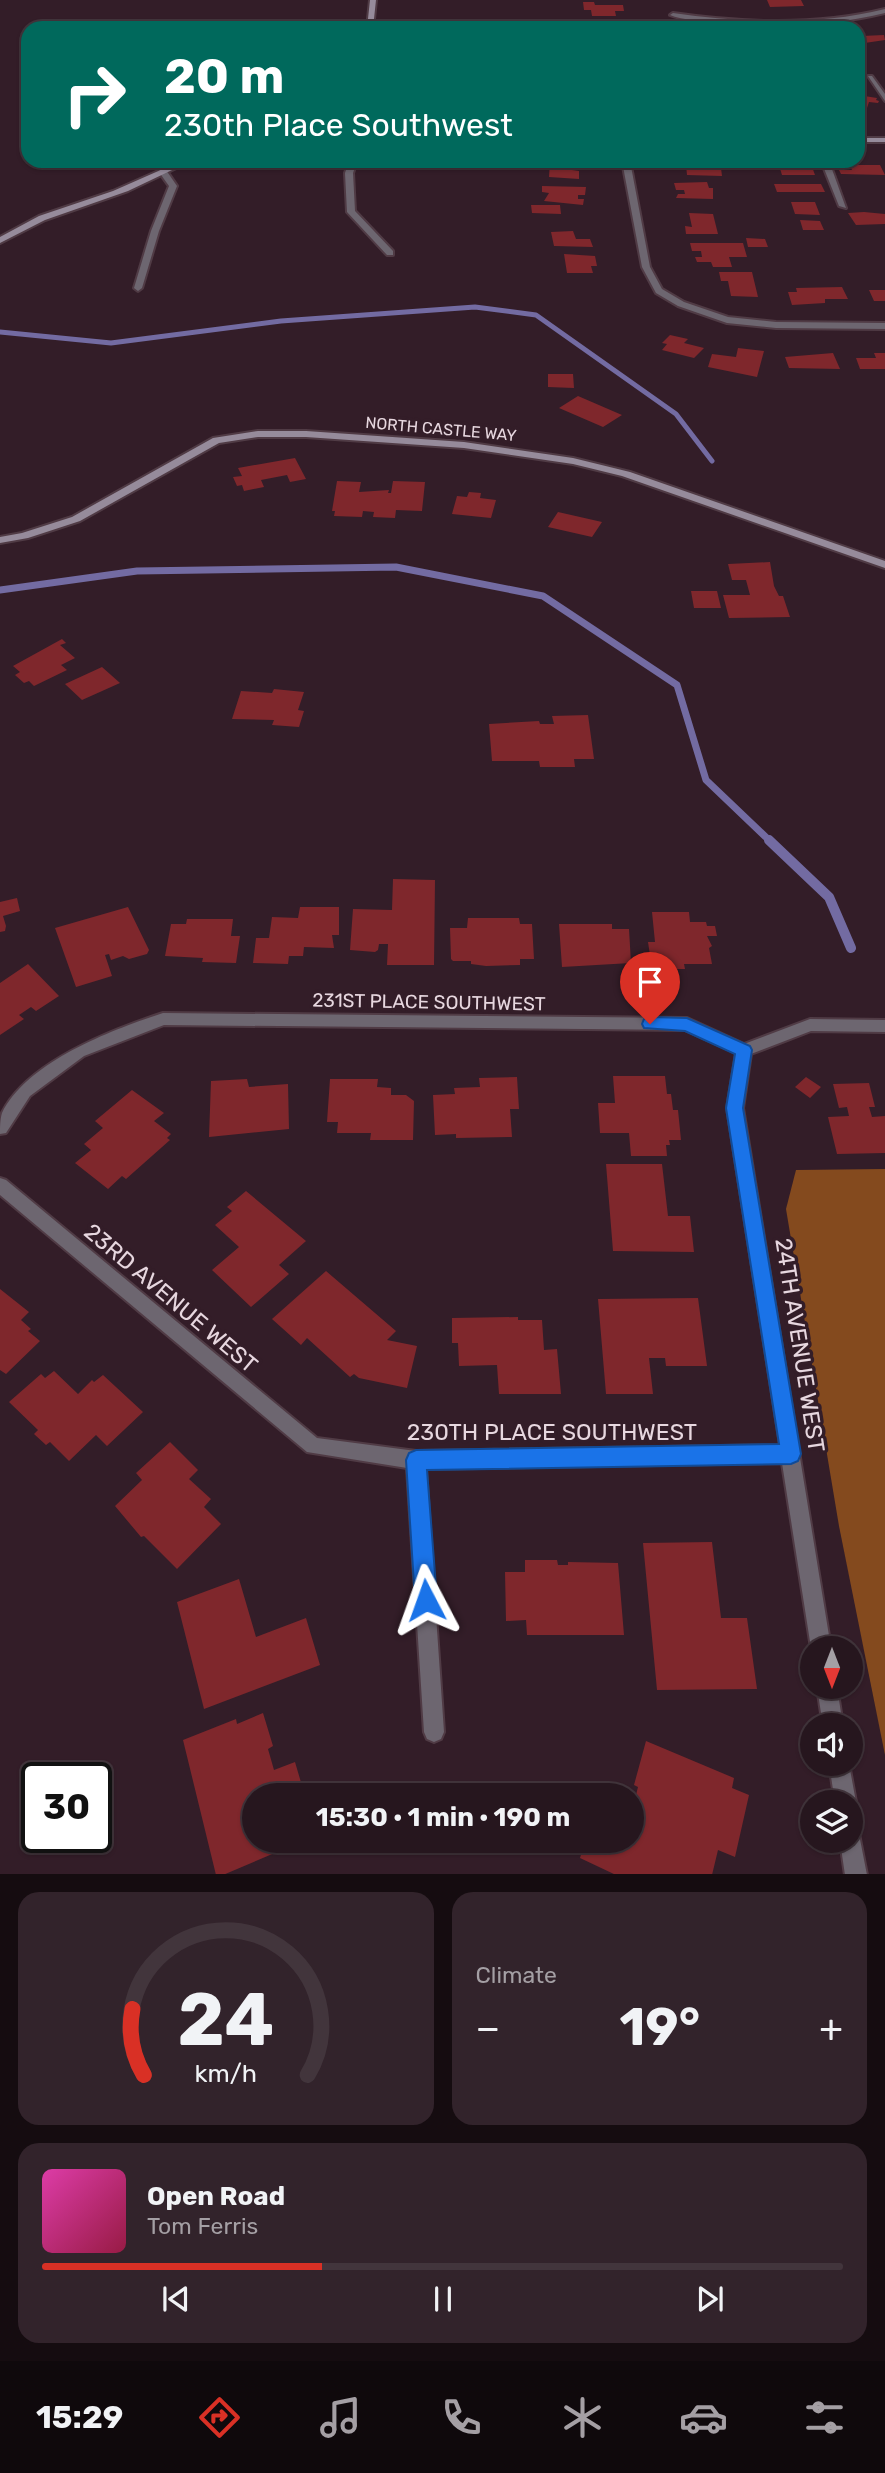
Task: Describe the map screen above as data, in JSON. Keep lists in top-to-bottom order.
{
  "streets": {
    "street": [
      "NORTH CASTLE WAY",
      "231ST PLACE SOUTHWEST",
      "23RD AVENUE WEST",
      "24TH AVENUE WEST",
      "230TH PLACE SOUTHWEST"
    ]
  },
  "crossings": [
    ["231ST PLACE SOUTHWEST", "24TH AVENUE WEST"],
    ["23RD AVENUE WEST", "230TH PLACE SOUTHWEST"],
    ["24TH AVENUE WEST", "230TH PLACE SOUTHWEST"]
  ],
  "north": "bottom",
  "page": {
    "turn": ["20 m", "230th Place Southwest"],
    "limit": "30",
    "trip": "15:30 · 1 min · 190 m",
    "tile": "Climate",
    "heat": ["−", "19°", "+"],
    "song": ["Open Road", "Tom Ferris"],
    "tabs": "15:29",
    "gauge": ["24", "km/h"]
  }
}
